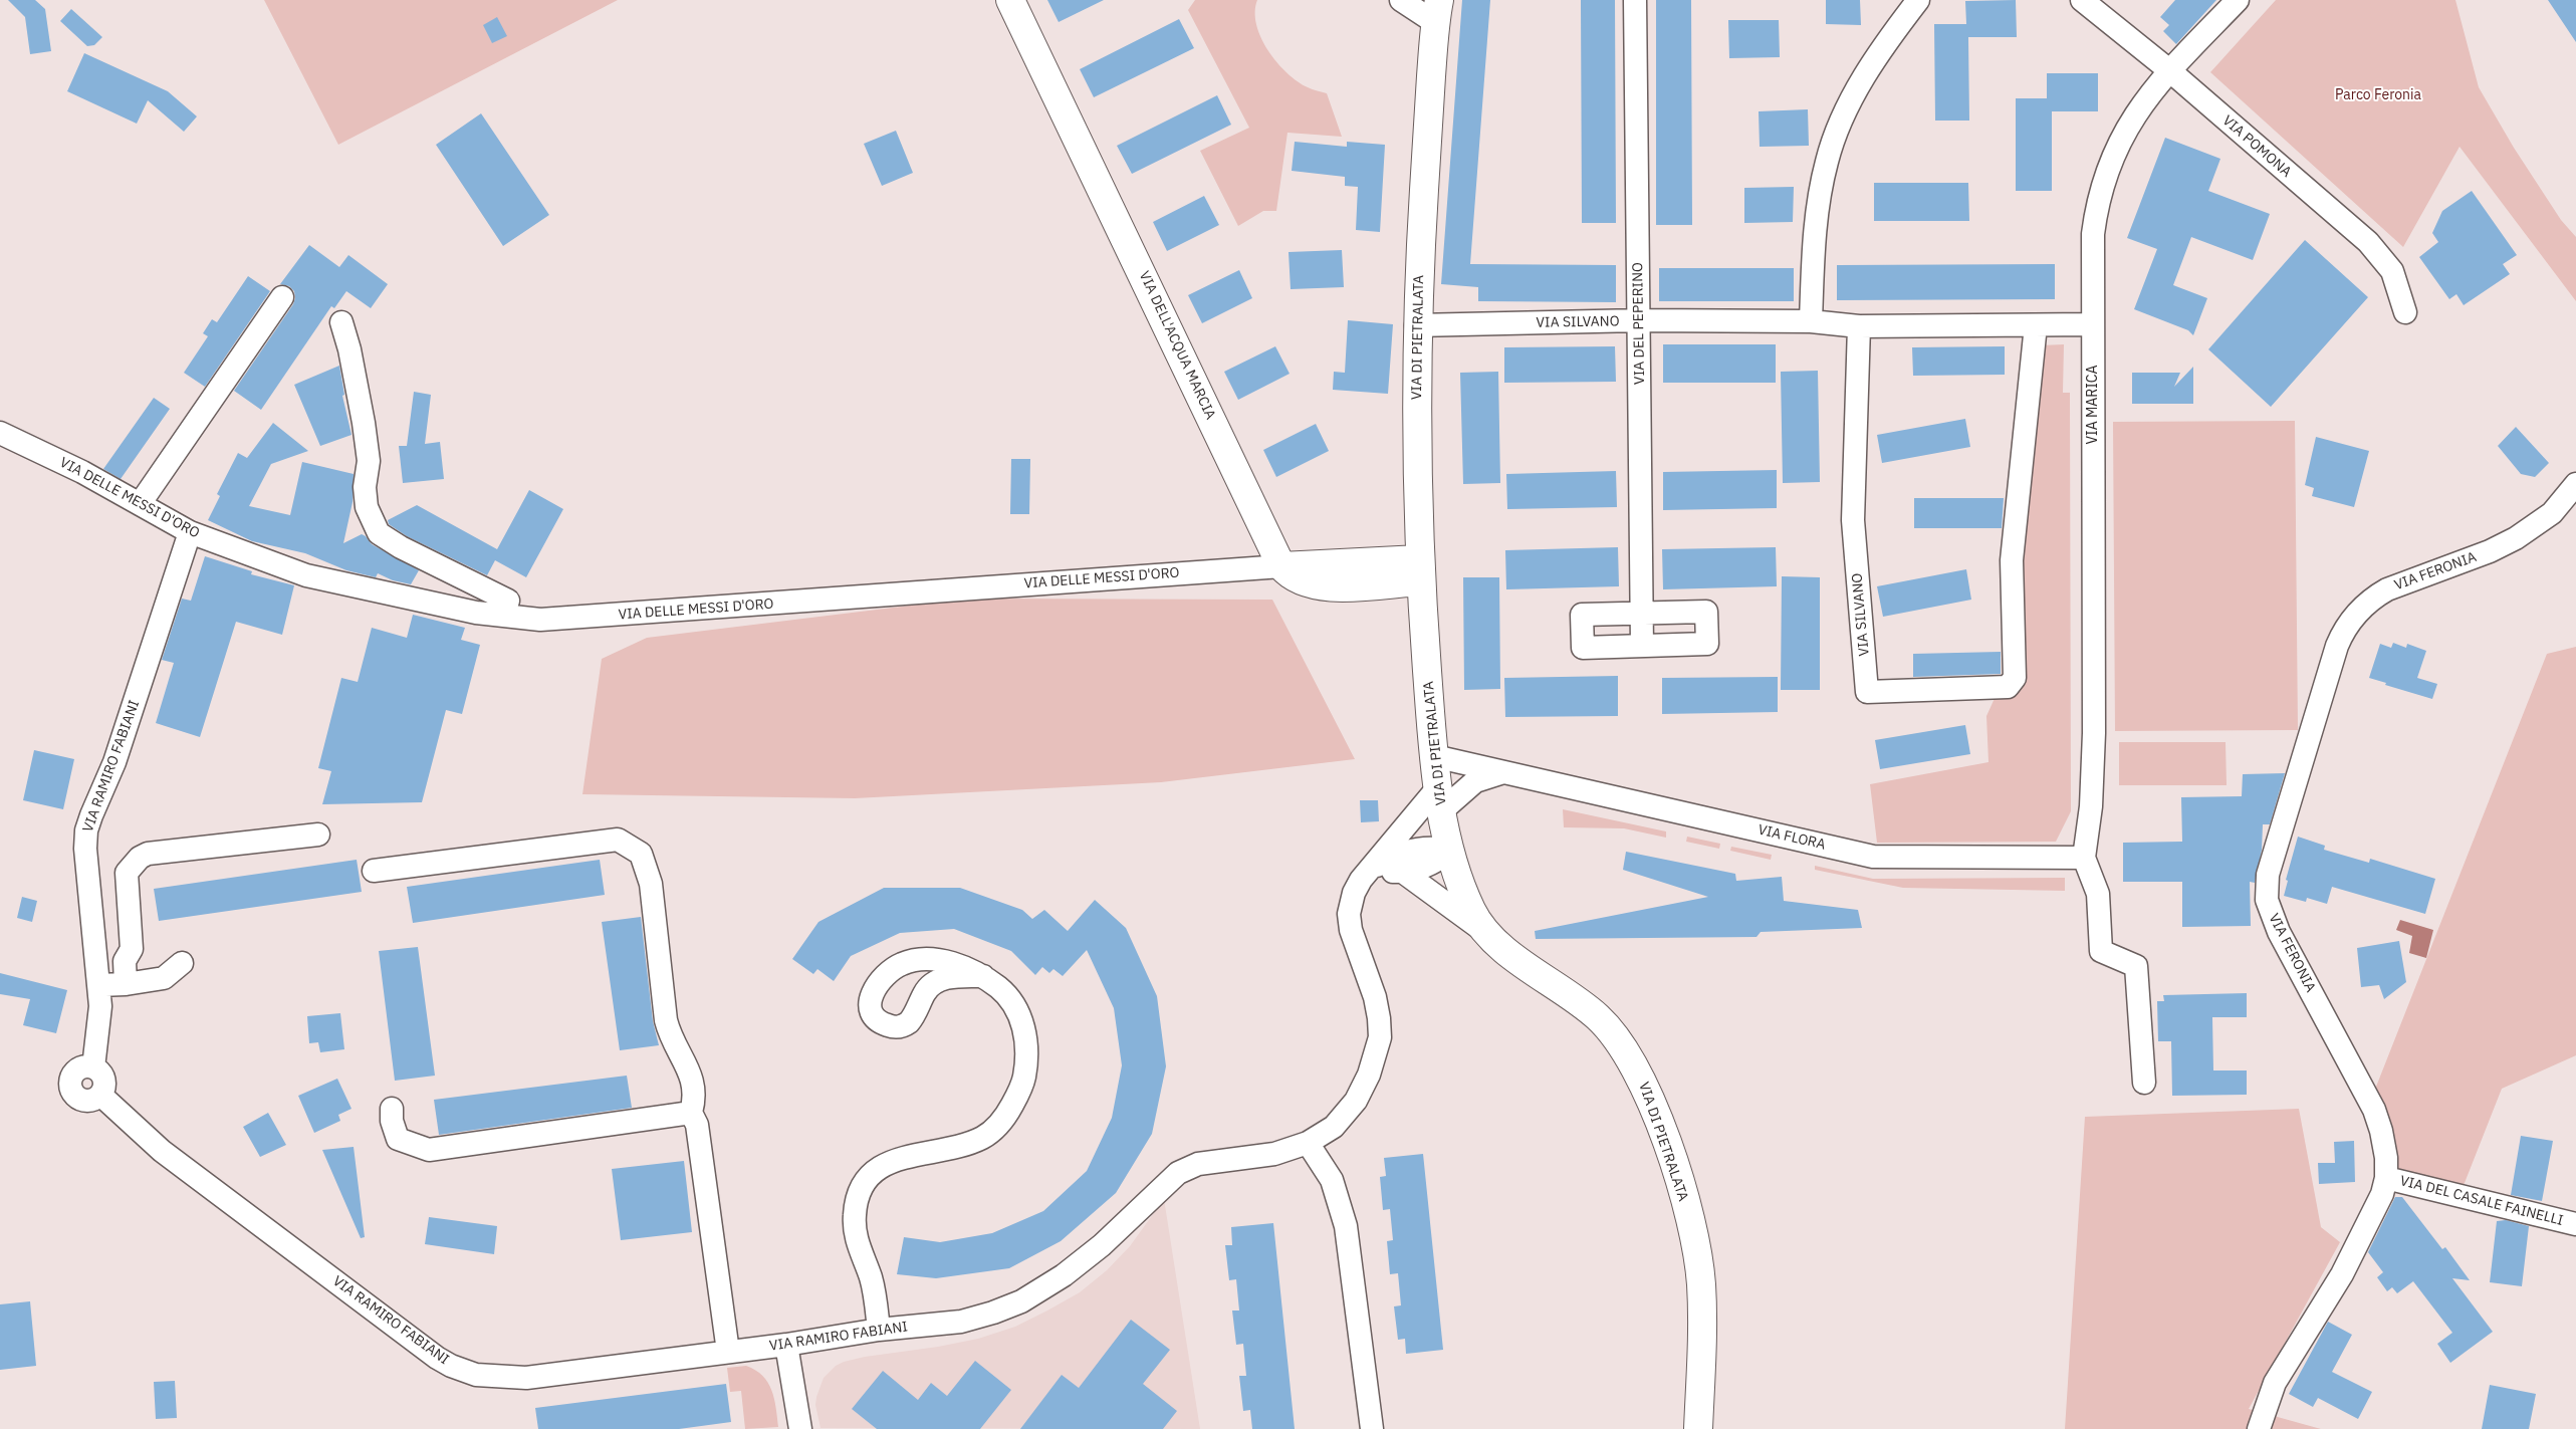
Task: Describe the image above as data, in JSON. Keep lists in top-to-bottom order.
{
  "streets": {
    "street": [
      "VIA POMONA",
      "VIA SILVANO",
      "VIA DEL PEPERINO",
      "VIA DI PIETRALATA",
      "VIA DELL'ACQUA MARCIA",
      "VIA MARICA",
      "VIA DELLE MESSI D'ORO",
      "VIA FERONIA",
      "VIA RAMIRO FABIANI",
      "VIA FLORA",
      "VIA DEL CASALE FAINELLI"
    ]
  },
  "crossings": [
    ["VIA POMONA", "VIA MARICA"],
    ["VIA SILVANO", "VIA DEL PEPERINO"],
    ["VIA SILVANO", "VIA DI PIETRALATA"],
    ["VIA SILVANO", "VIA MARICA"],
    ["VIA DI PIETRALATA", "VIA RAMIRO FABIANI"],
    ["VIA DI PIETRALATA", "VIA FLORA"],
    ["VIA DELL'ACQUA MARCIA", "VIA DELLE MESSI D'ORO"],
    ["VIA MARICA", "VIA FLORA"],
    ["VIA DELLE MESSI D'ORO", "VIA RAMIRO FABIANI"],
    ["VIA FERONIA", "VIA DEL CASALE FAINELLI"]
  ],
  "parks": ["Parco Feronia"]
}
